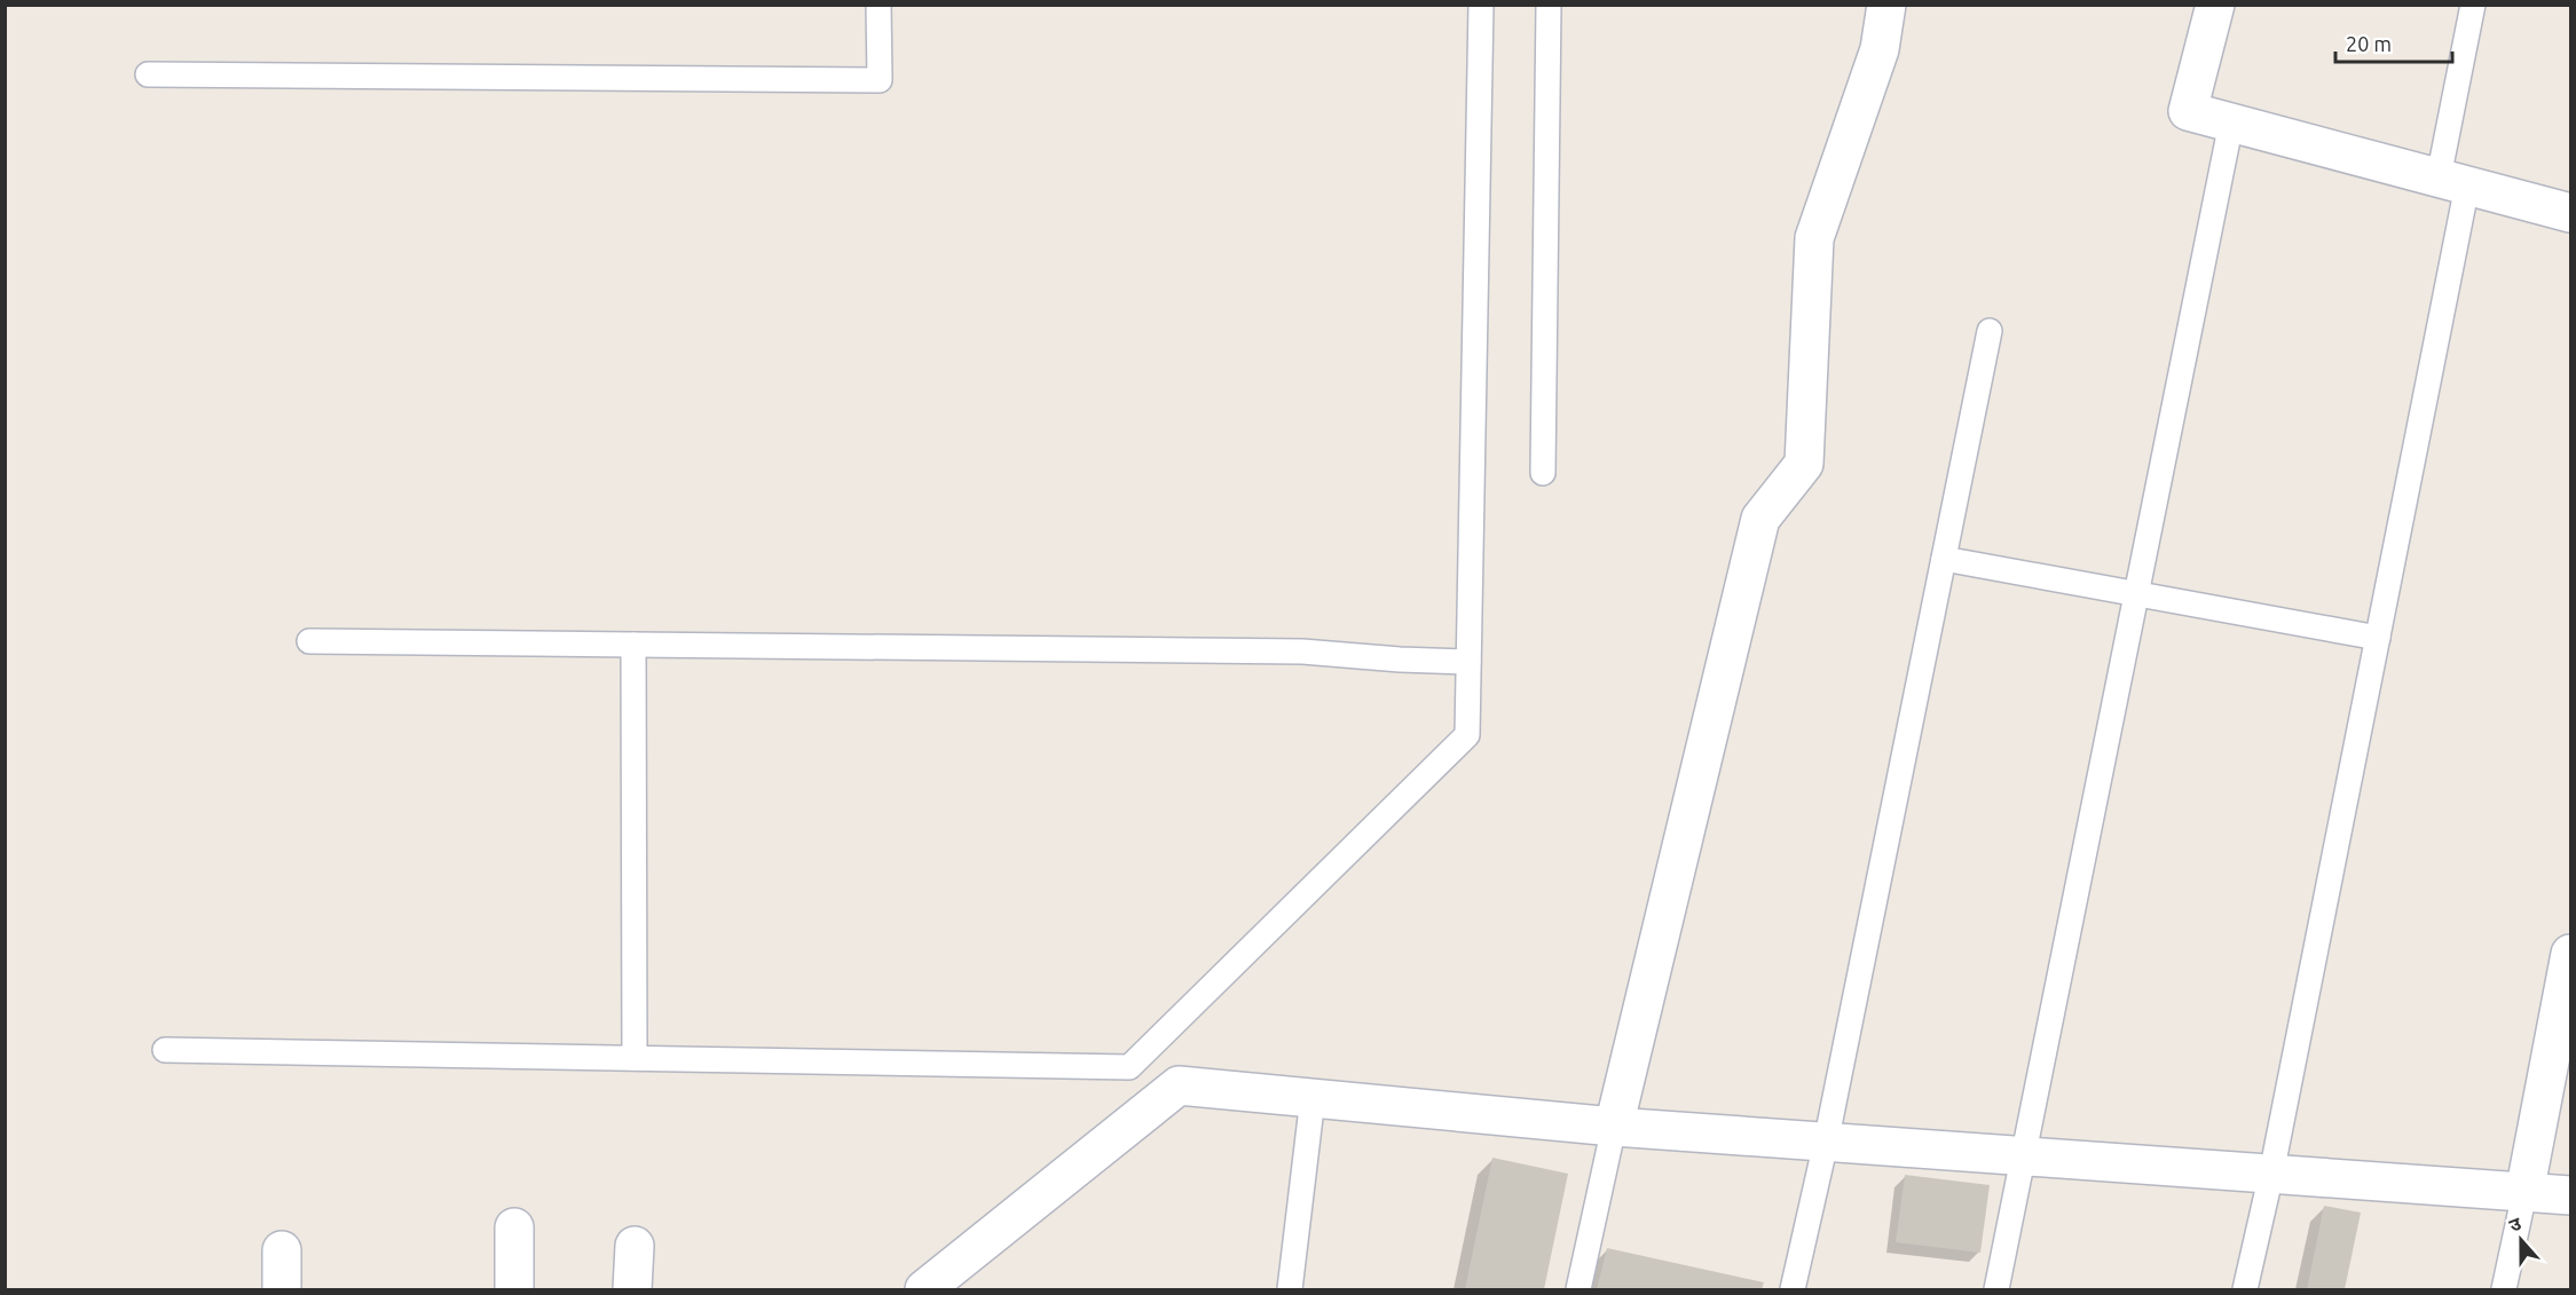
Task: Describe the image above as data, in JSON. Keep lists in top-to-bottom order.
{
  "scale_bar": "20 m",
  "north": "top"
}
